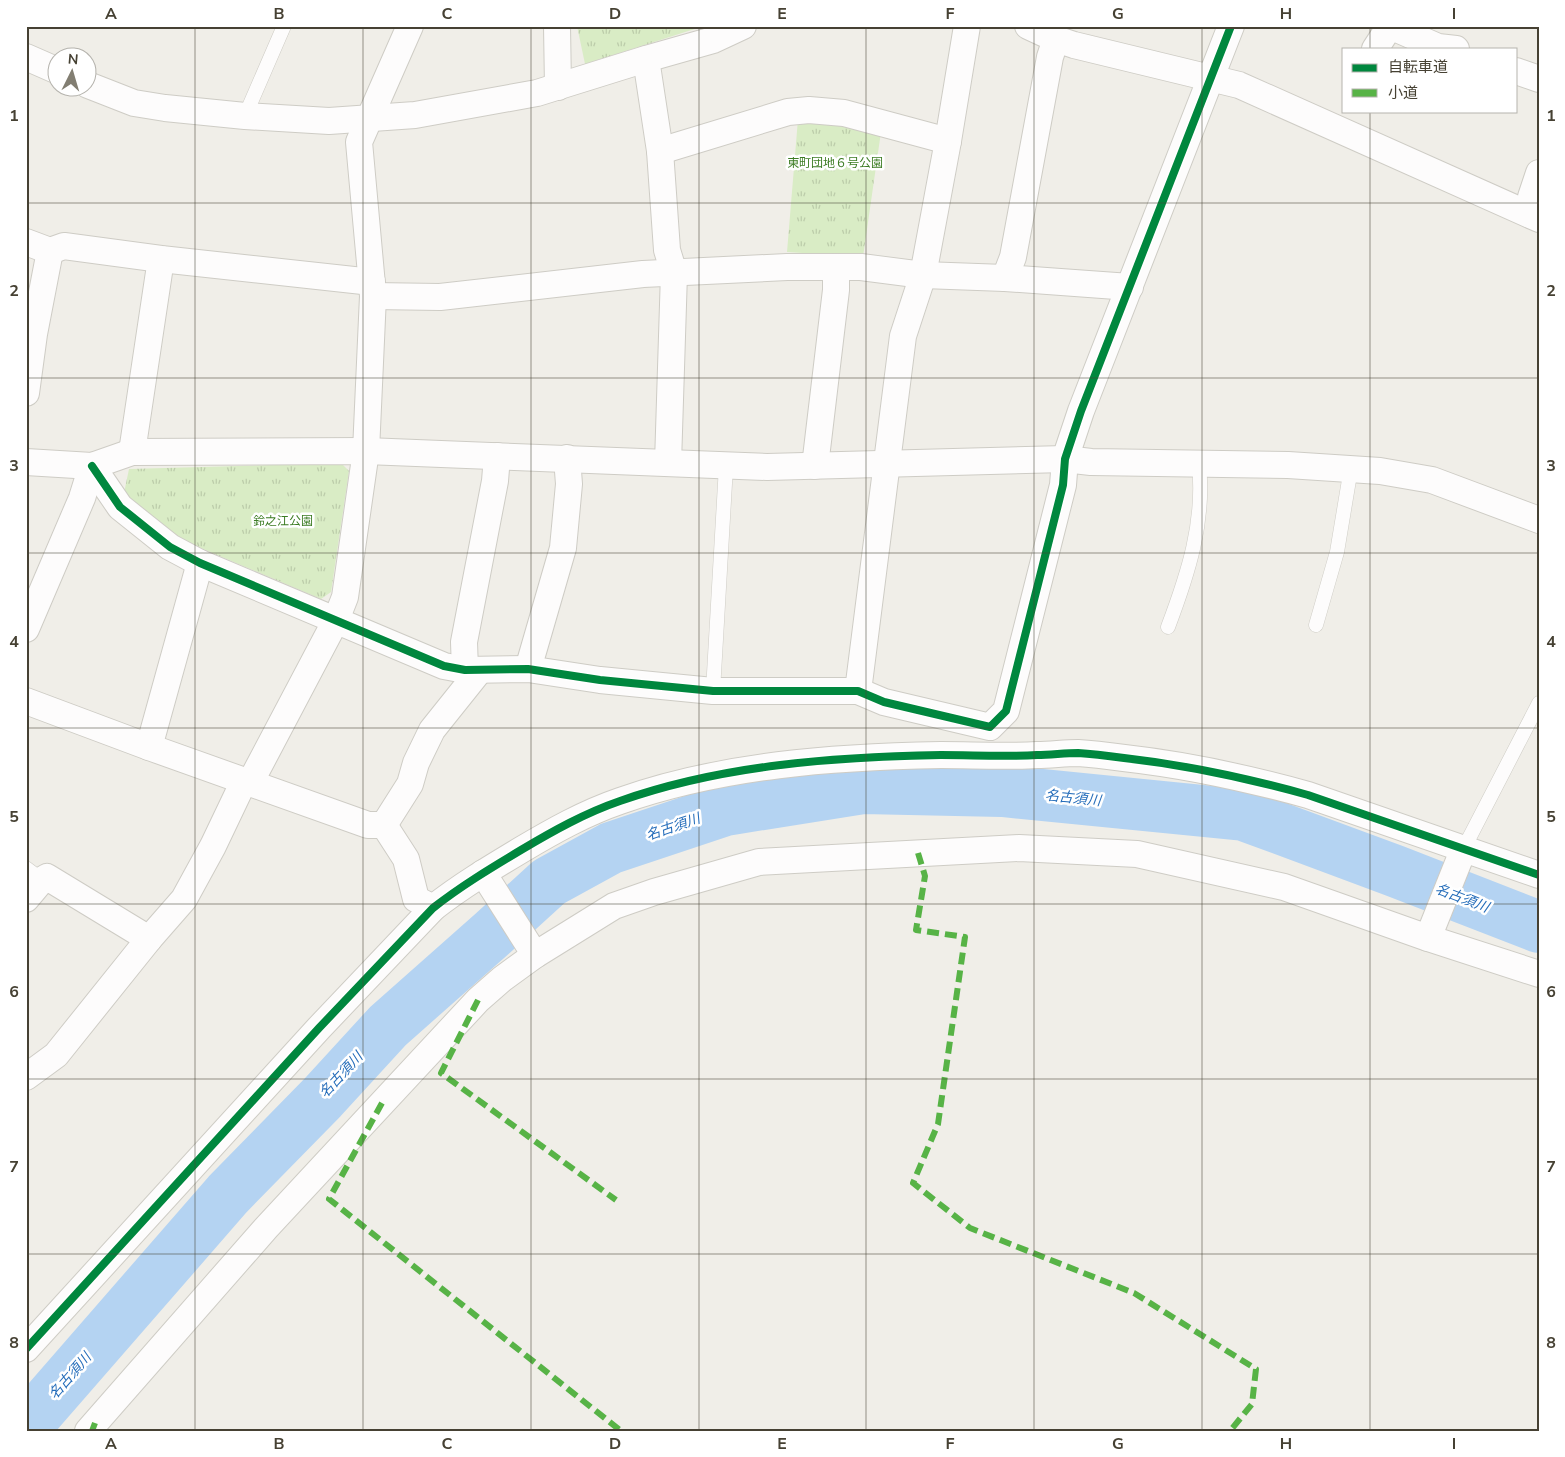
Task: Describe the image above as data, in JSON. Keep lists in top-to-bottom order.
{
  "water": ["名古須川"],
  "parks": ["東町団地６号公園", "鈴之江公園"],
  "legend": ["自転車道", "小道"],
  "north": "top",
  "grid": {
    "columns": [
      "A",
      "B",
      "C",
      "D",
      "E",
      "F",
      "G",
      "H",
      "I"
    ],
    "rows": [
      "1",
      "2",
      "3",
      "4",
      "5",
      "6",
      "7",
      "8"
    ]
  }
}
